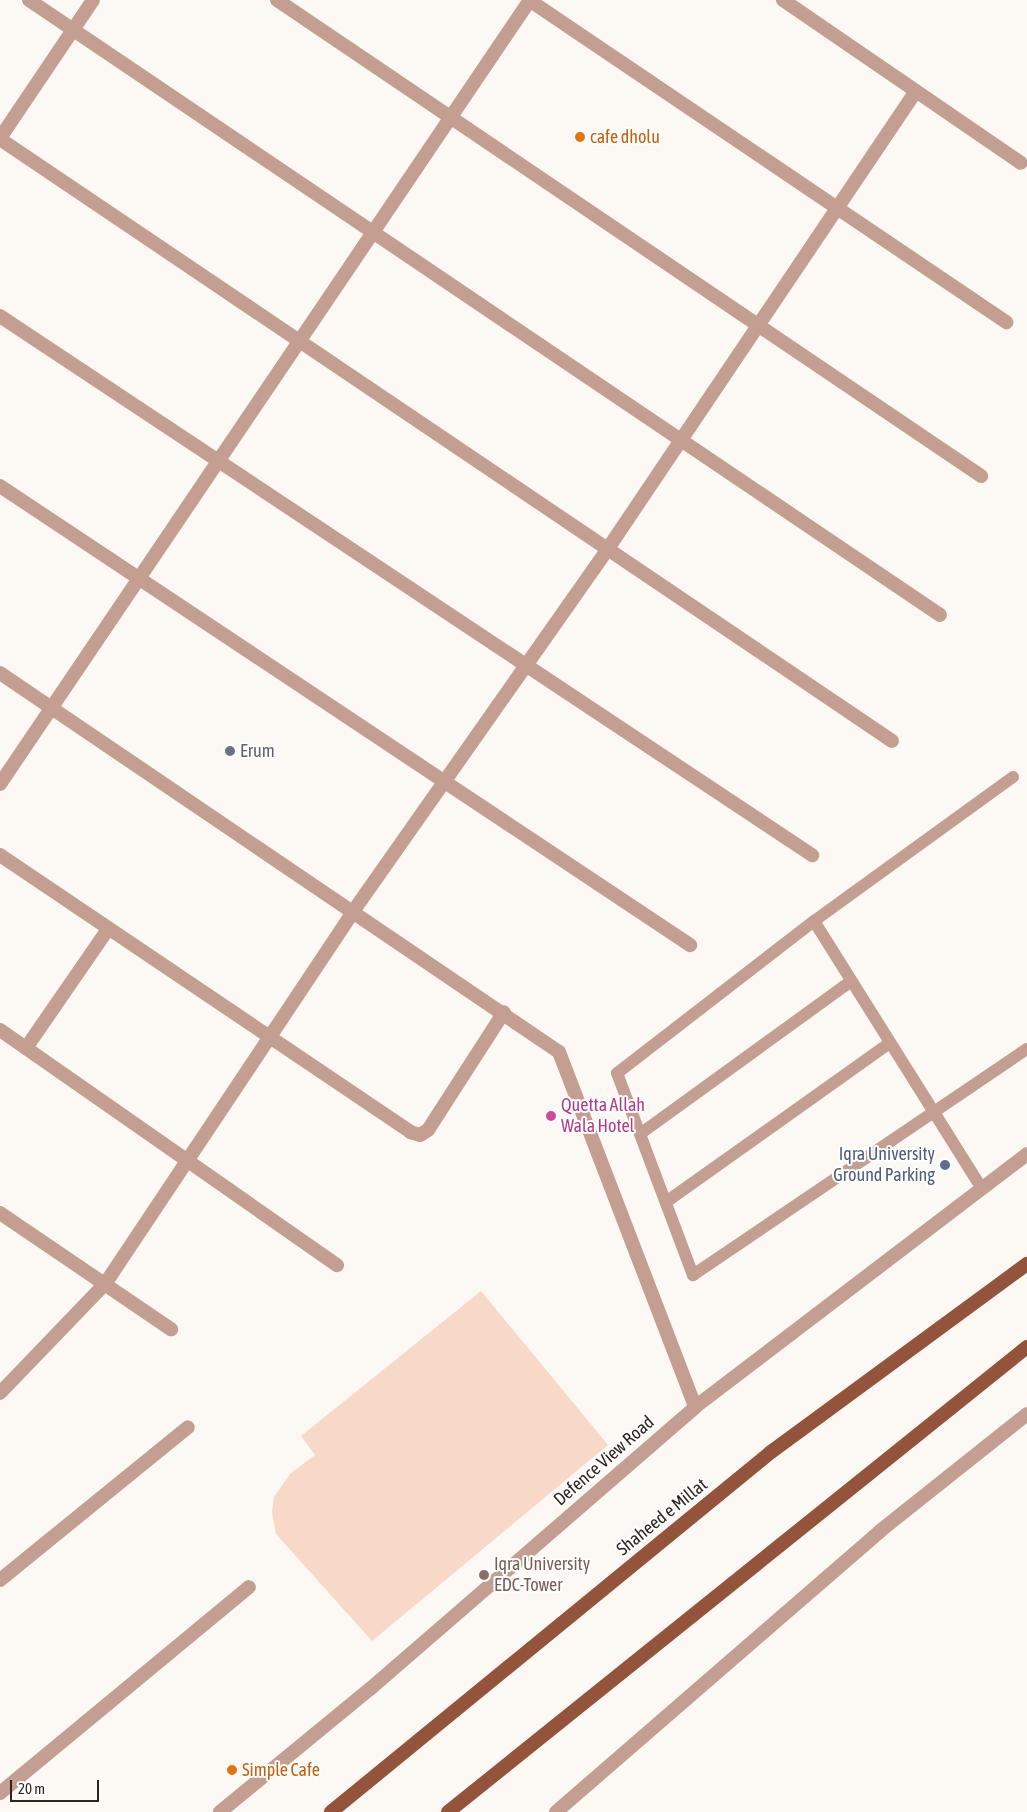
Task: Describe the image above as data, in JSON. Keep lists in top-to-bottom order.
{
  "streets": {
    "main road": ["Shaheed e Millat"],
    "street": ["Defence View Road"]
  },
  "places": [
    "cafe dholu",
    "Erum",
    "Quetta Allah Wala Hotel",
    "Iqra University Ground Parking",
    "Iqra University EDC-Tower",
    "Simple Cafe"
  ],
  "scale_bar": "20 m"
}
